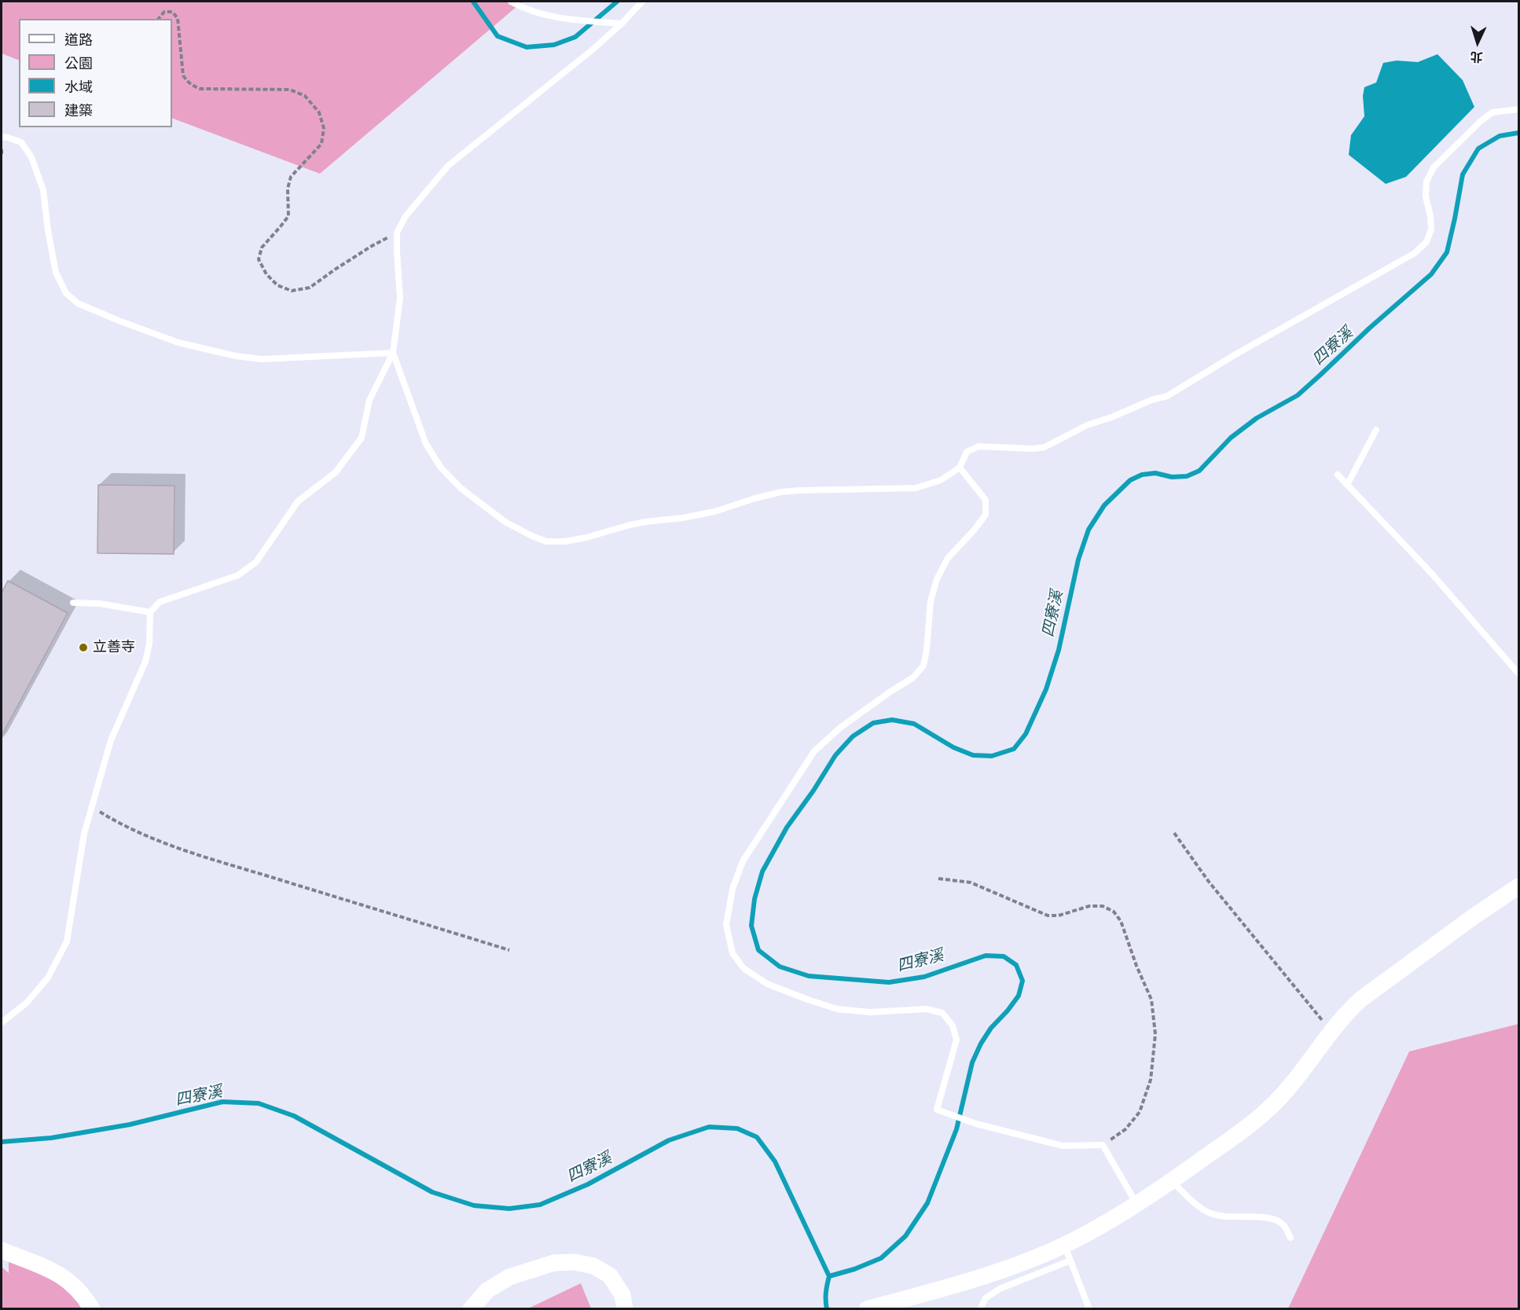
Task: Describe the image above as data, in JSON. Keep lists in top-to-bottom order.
{
  "water": ["四寮溪"],
  "places": ["立善寺"],
  "legend": [
    "道路",
    "公園",
    "水域",
    "建築"
  ],
  "north": "bottom"
}
